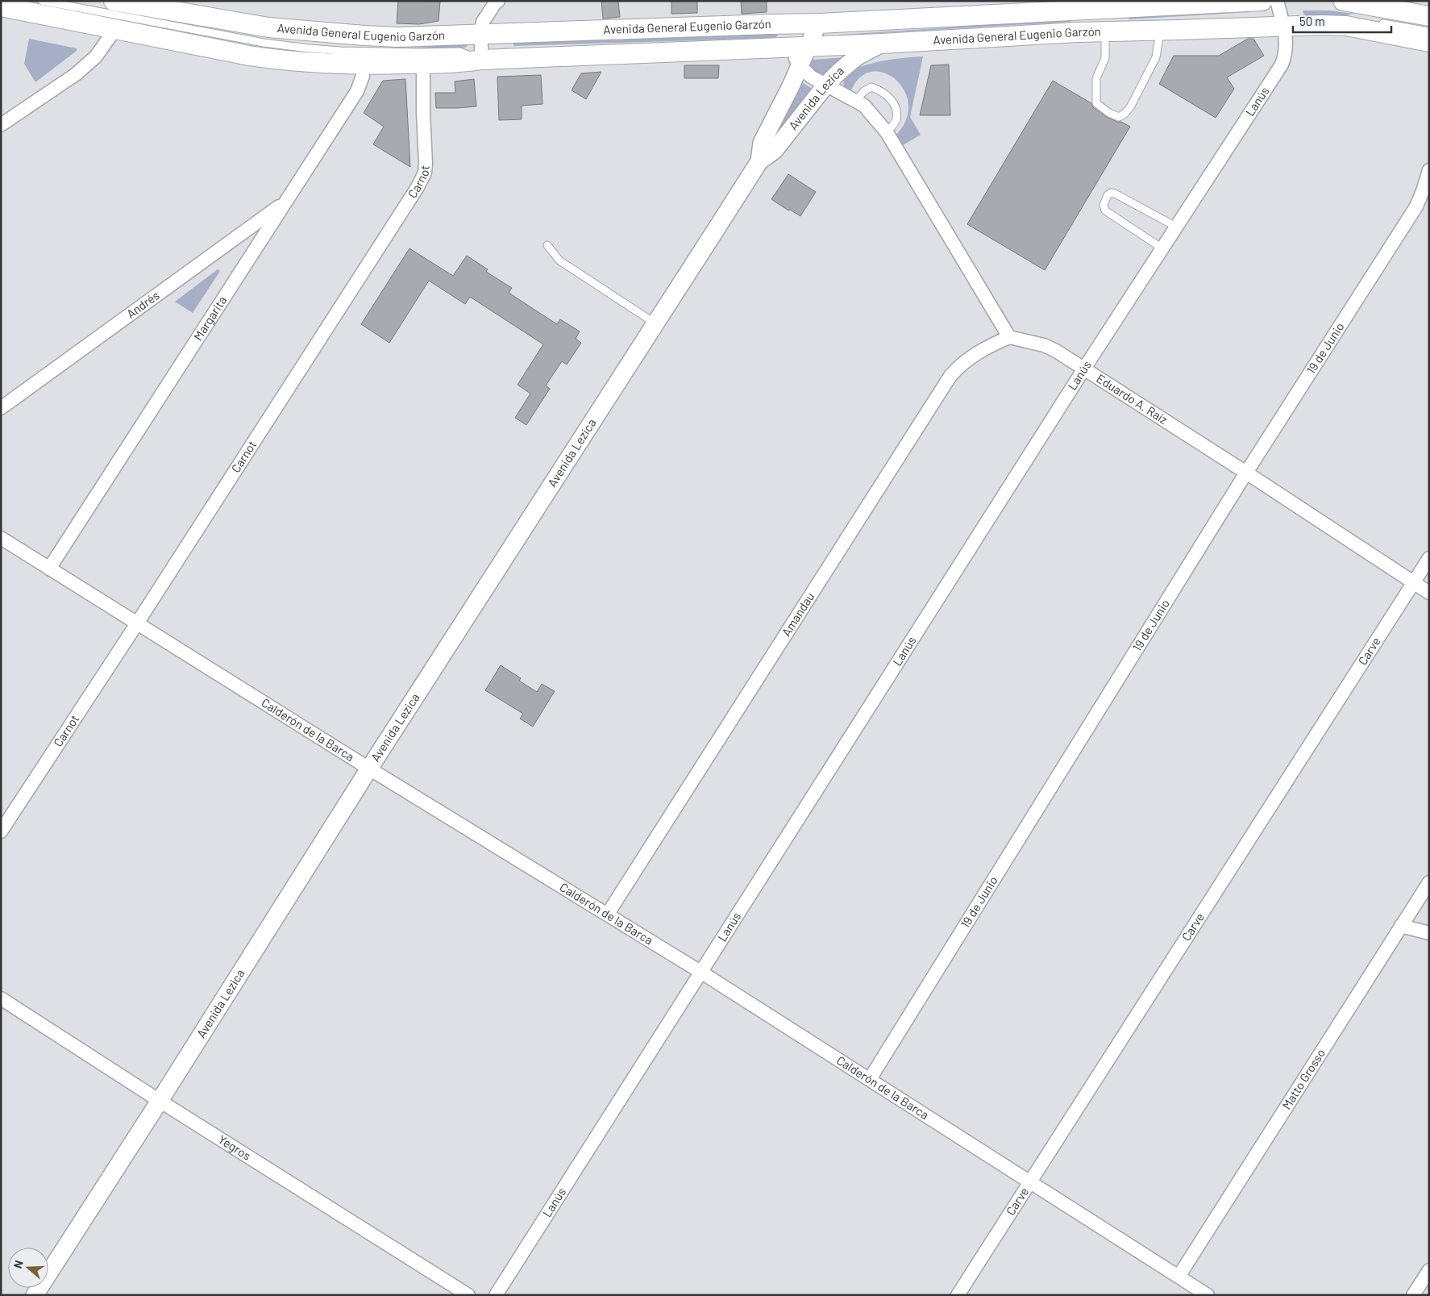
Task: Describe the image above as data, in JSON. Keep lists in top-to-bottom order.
{
  "streets": {
    "main road": ["Avenida General Eugenio Garzón"],
    "street": [
      "Avenida Lezica",
      "Lanús",
      "Carnot",
      "Andrés",
      "Margarita",
      "19 de Junio",
      "Eduardo A. Raíz",
      "Amandau",
      "Carve",
      "Calderón de la Barca",
      "Matto Grosso",
      "Yegros"
    ]
  },
  "crossings": [
    ["Avenida General Eugenio Garzón", "Avenida Lezica"],
    ["Avenida General Eugenio Garzón", "Lanús"],
    ["Avenida General Eugenio Garzón", "Carnot"],
    ["Avenida General Eugenio Garzón", "Margarita"],
    ["Avenida Lezica", "Calderón de la Barca"],
    ["Avenida Lezica", "Yegros"],
    ["Lanús", "Eduardo A. Raíz"],
    ["Lanús", "Calderón de la Barca"],
    ["Carnot", "Calderón de la Barca"],
    ["Andrés", "Margarita"],
    ["Margarita", "Calderón de la Barca"],
    ["19 de Junio", "Eduardo A. Raíz"],
    ["19 de Junio", "Calderón de la Barca"],
    ["Eduardo A. Raíz", "Amandau"],
    ["Eduardo A. Raíz", "Carve"],
    ["Amandau", "Calderón de la Barca"],
    ["Carve", "Calderón de la Barca"],
    ["Calderón de la Barca", "Matto Grosso"]
  ],
  "scale_bar": "50 m",
  "north": "left"
}
